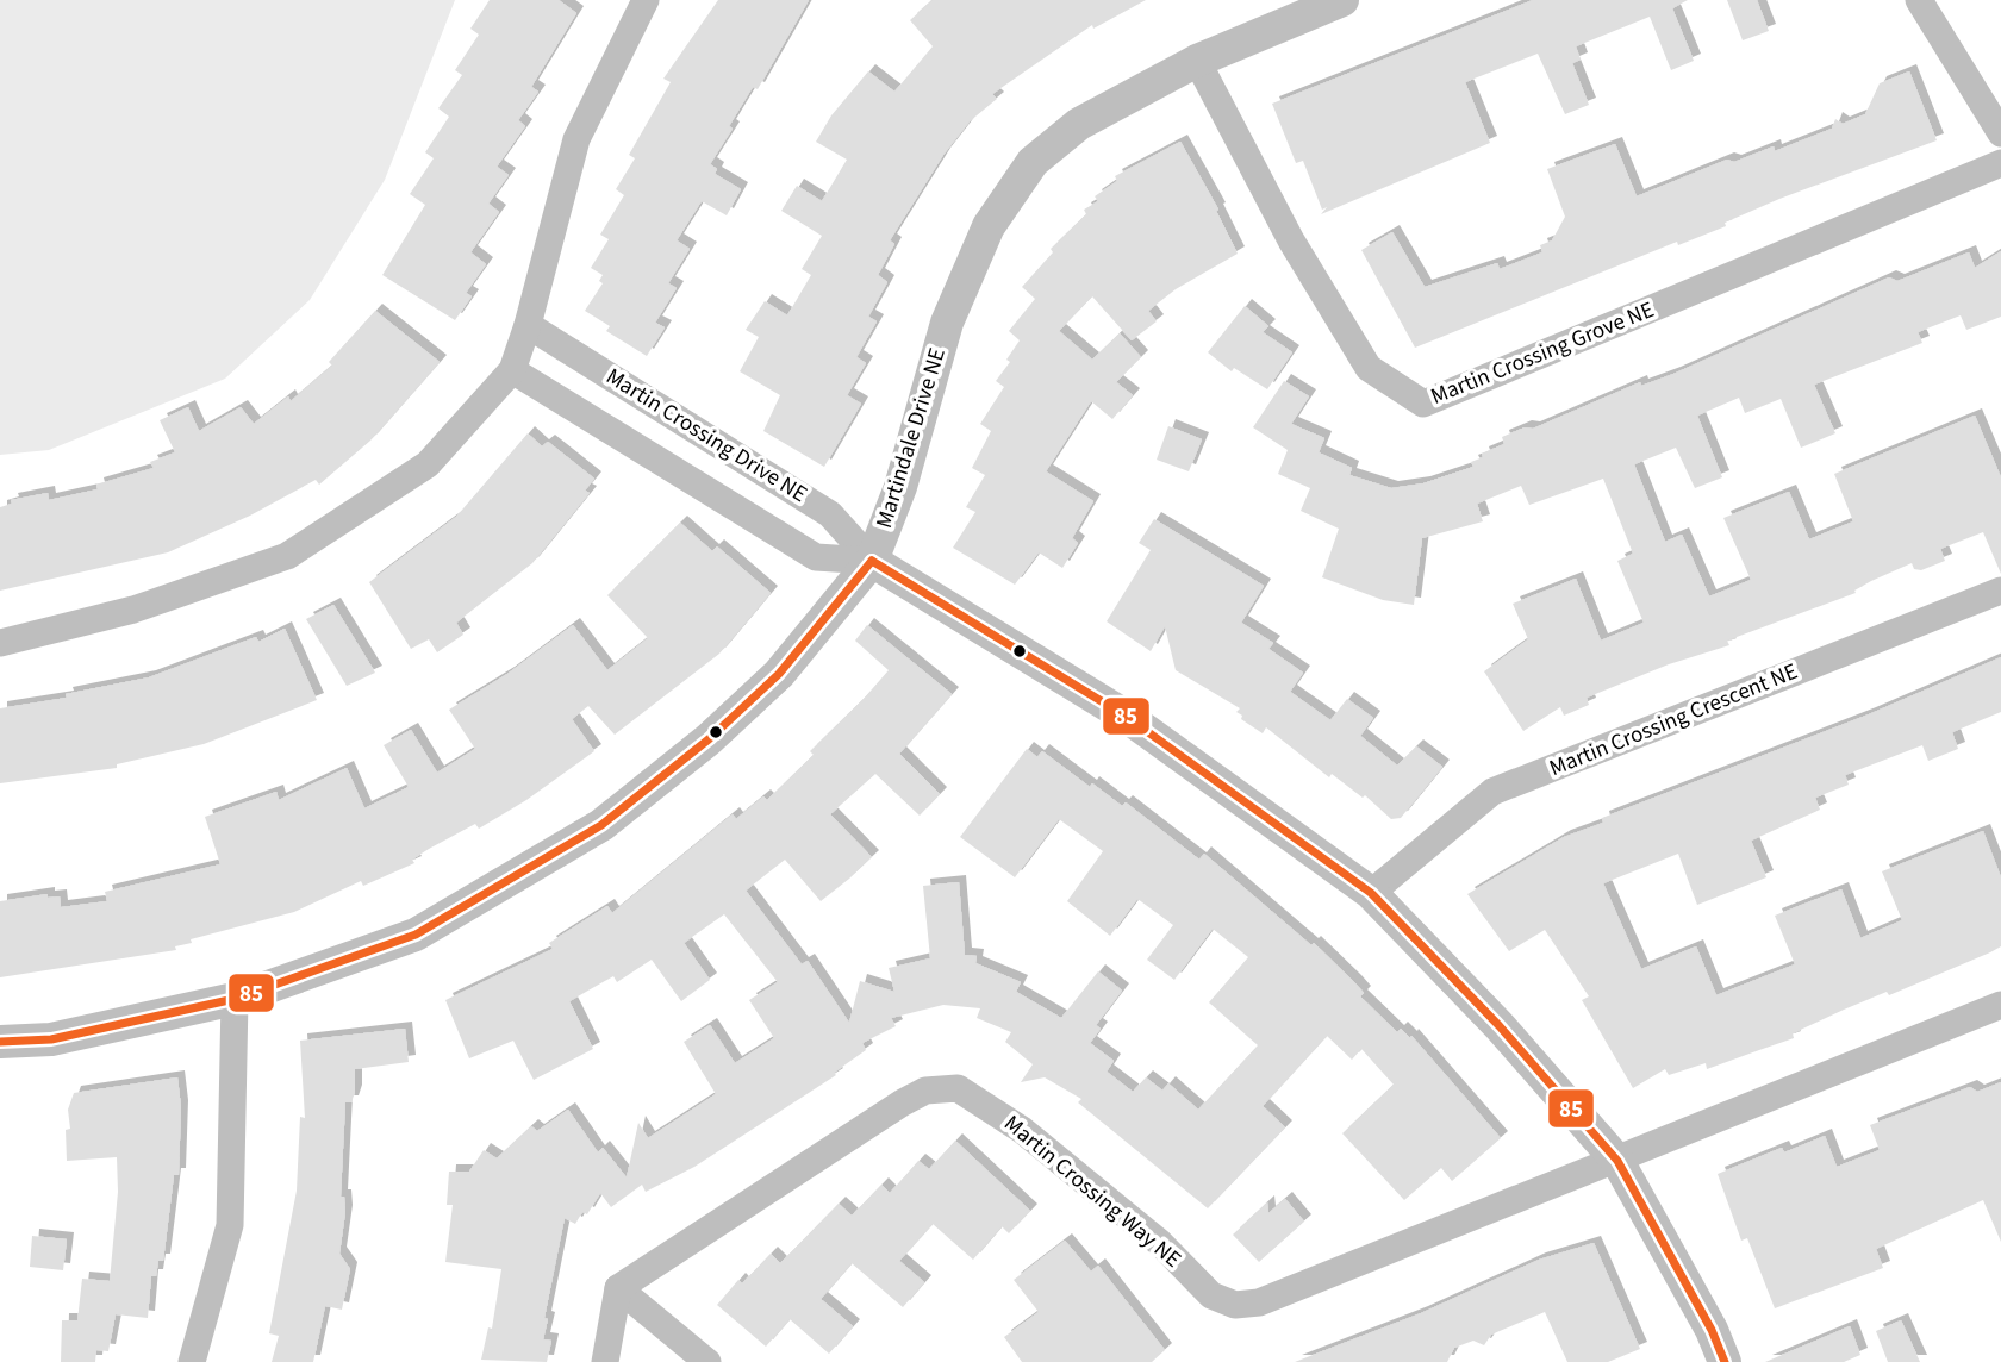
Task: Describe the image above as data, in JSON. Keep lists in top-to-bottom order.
{
  "streets": {
    "street": [
      "Martin Crossing Grove NE",
      "Martin Crossing Drive NE",
      "Martindale Drive NE",
      "Martin Crossing Crescent NE",
      "Martin Crossing Way NE"
    ]
  },
  "crossings": [
    ["Martin Crossing Grove NE", "Martindale Drive NE"],
    ["Martin Crossing Drive NE", "Martindale Drive NE"],
    ["Martin Crossing Drive NE", "Martin Crossing Crescent NE"],
    ["Martin Crossing Drive NE", "Martin Crossing Way NE"]
  ],
  "lines": ["transit line 85"]
}
